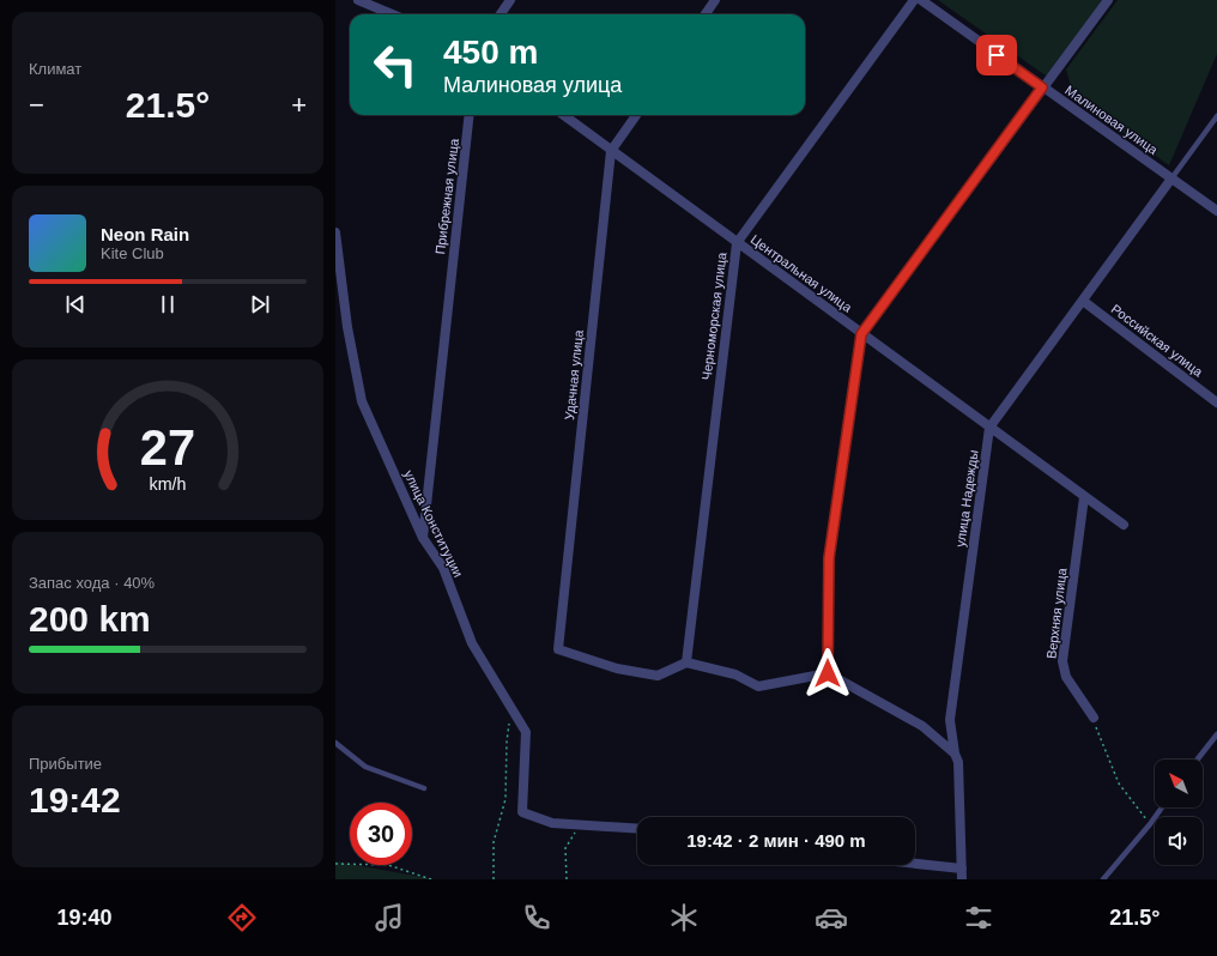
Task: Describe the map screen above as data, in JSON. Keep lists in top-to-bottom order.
{
  "streets": {
    "street": [
      "Малиновая улица",
      "Прибрежная улица",
      "Центральная улица",
      "Черноморская улица",
      "Российская улица",
      "Удачная улица",
      "улица Надежды",
      "улица Конституции",
      "Верхняя улица"
    ]
  },
  "crossings": [
    ["Малиновая улица", "улица Надежды"],
    ["Прибрежная улица", "улица Конституции"],
    ["Центральная улица", "Черноморская улица"],
    ["Центральная улица", "Удачная улица"],
    ["Центральная улица", "улица Надежды"],
    ["Центральная улица", "Верхняя улица"],
    ["Черноморская улица", "Удачная улица"],
    ["Российская улица", "улица Надежды"]
  ],
  "north": "top left",
  "page": {
    "tile": [
      "Климат",
      ["Запас хода · 40%", "200 km"],
      ["Прибытие", "19:42"]
    ],
    "turn": ["450 m", "Малиновая улица"],
    "heat": ["−", "21.5°", "+"],
    "song": ["Neon Rain", "Kite Club"],
    "limit": "30",
    "trip": "19:42 · 2 мин · 490 m",
    "tabs": ["19:40", "21.5°"],
    "gauge": ["27", "km/h"]
  }
}
